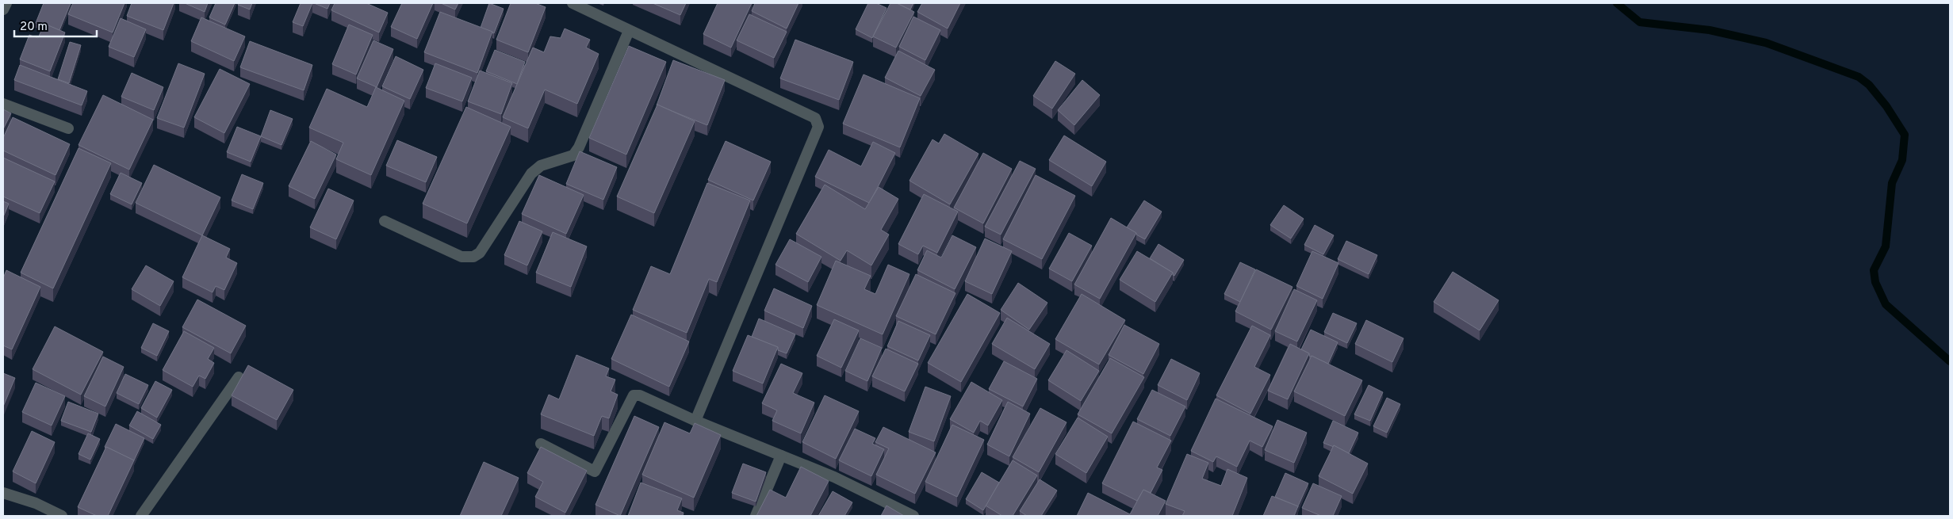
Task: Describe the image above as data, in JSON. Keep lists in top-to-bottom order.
{
  "scale_bar": "20 m"
}
